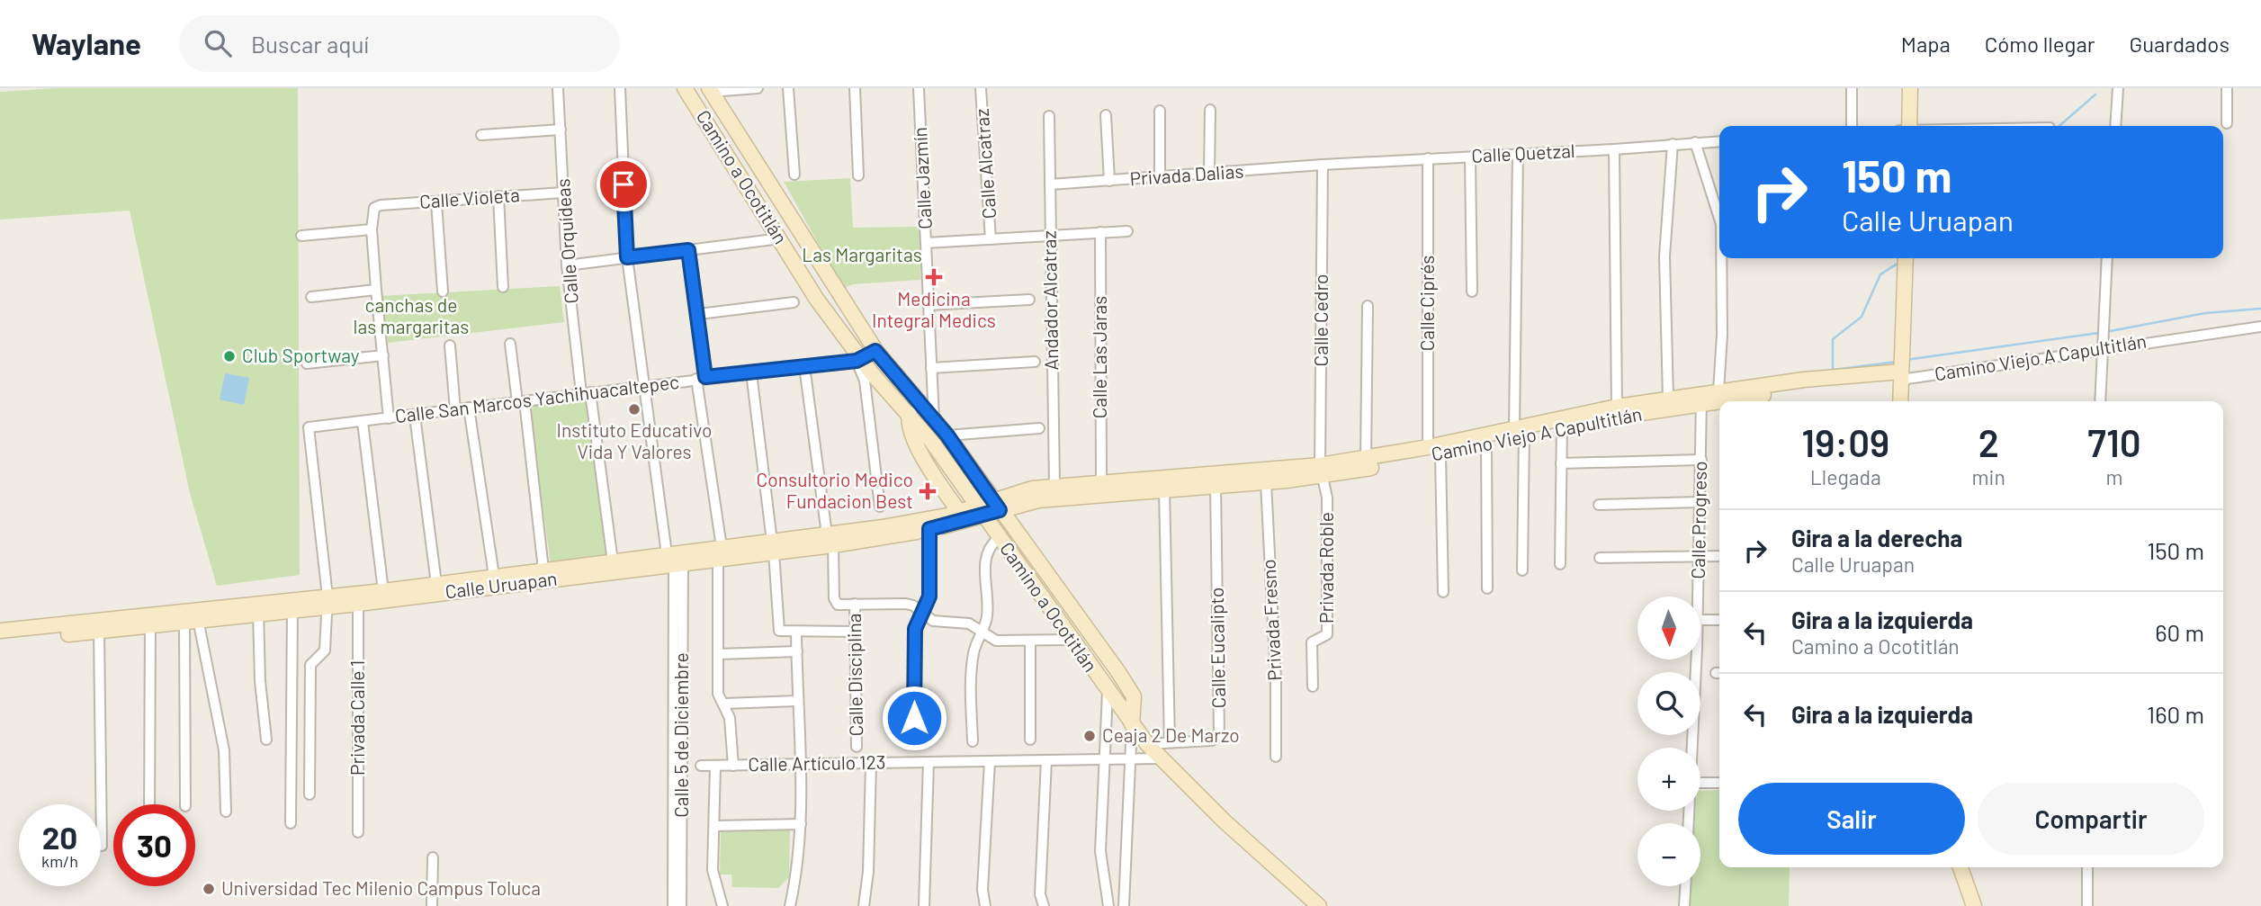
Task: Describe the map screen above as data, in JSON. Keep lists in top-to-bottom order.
{
  "streets": {
    "main road": ["Camino a Ocotitlán", "Camino Viejo A Capultitlán", "Calle Uruapan"],
    "street": [
      "Calle Quetzal",
      "Calle Alcatraz",
      "Privada Dalias",
      "Calle Jazmín",
      "Calle Violeta",
      "Calle Orquídeas",
      "Andador Alcatraz",
      "Calle Ciprés",
      "Calle Cedro",
      "Calle Las Jaras",
      "Calle San Marcos Yachihuacaltepec",
      "Calle Progreso",
      "Privada Roble",
      "Privada Fresno",
      "Calle Eucalipto",
      "Calle Disciplina",
      "Privada Calle 1",
      "Calle 5 de Diciembre",
      "Calle Artículo 123"
    ]
  },
  "crossings": [
    ["Calle Quetzal", "Privada Dalias"],
    ["Calle Quetzal", "Calle Ciprés"],
    ["Calle Quetzal", "Calle Cedro"],
    ["Privada Dalias", "Andador Alcatraz"],
    ["Privada Dalias", "Calle Cedro"],
    ["Camino a Ocotitlán", "Calle Jazmín"],
    ["Camino a Ocotitlán", "Camino Viejo A Capultitlán"],
    ["Camino a Ocotitlán", "Calle San Marcos Yachihuacaltepec"],
    ["Camino a Ocotitlán", "Calle Uruapan"],
    ["Camino a Ocotitlán", "Calle Eucalipto"],
    ["Camino a Ocotitlán", "Calle Artículo 123"],
    ["Calle Violeta", "Calle Orquídeas"],
    ["Calle Orquídeas", "Calle San Marcos Yachihuacaltepec"],
    ["Calle Orquídeas", "Calle Uruapan"],
    ["Andador Alcatraz", "Camino Viejo A Capultitlán"],
    ["Calle Ciprés", "Camino Viejo A Capultitlán"],
    ["Calle Cedro", "Camino Viejo A Capultitlán"],
    ["Calle Cedro", "Privada Roble"],
    ["Calle Las Jaras", "Camino Viejo A Capultitlán"],
    ["Camino Viejo A Capultitlán", "Calle Progreso"],
    ["Camino Viejo A Capultitlán", "Privada Roble"],
    ["Camino Viejo A Capultitlán", "Calle Uruapan"],
    ["Camino Viejo A Capultitlán", "Privada Fresno"],
    ["Camino Viejo A Capultitlán", "Calle Eucalipto"],
    ["Calle San Marcos Yachihuacaltepec", "Calle Uruapan"],
    ["Calle Uruapan", "Calle Disciplina"],
    ["Calle Uruapan", "Privada Calle 1"],
    ["Calle Uruapan", "Calle 5 de Diciembre"]
  ],
  "parks": ["Las Margaritas", "canchas de las margaritas"],
  "places": {
    "health": ["Medicina Integral Medics", "Consultorio Medico Fundacion Best"],
    "other": [
      "Club Sportway",
      "Instituto Educativo Vida Y Valores",
      "Ceaja 2 De Marzo",
      "Universidad Tec Milenio Campus Toluca"
    ]
  },
  "north": "bottom",
  "page": {
    "header": "Waylane",
    "search": "Buscar aquí",
    "nav": ["Mapa", "Cómo llegar", "Guardados"],
    "turn": ["150 m", "Calle Uruapan"],
    "eta": [
      "19:09",
      "Llegada",
      "2",
      "min",
      "710",
      "m"
    ],
    "list": [
      {
        "name": "Gira a la derecha",
        "note": "Calle Uruapan",
        "value": "150 m"
      },
      {
        "name": "Gira a la izquierda",
        "note": "Camino a Ocotitlán",
        "value": "60 m"
      },
      {
        "name": "Gira a la izquierda",
        "value": "160 m"
      }
    ],
    "map_buttons": ["+", "−"],
    "buttons": ["Salir", "Compartir"],
    "speed": "20 km/h",
    "limit": "30"
  }
}
